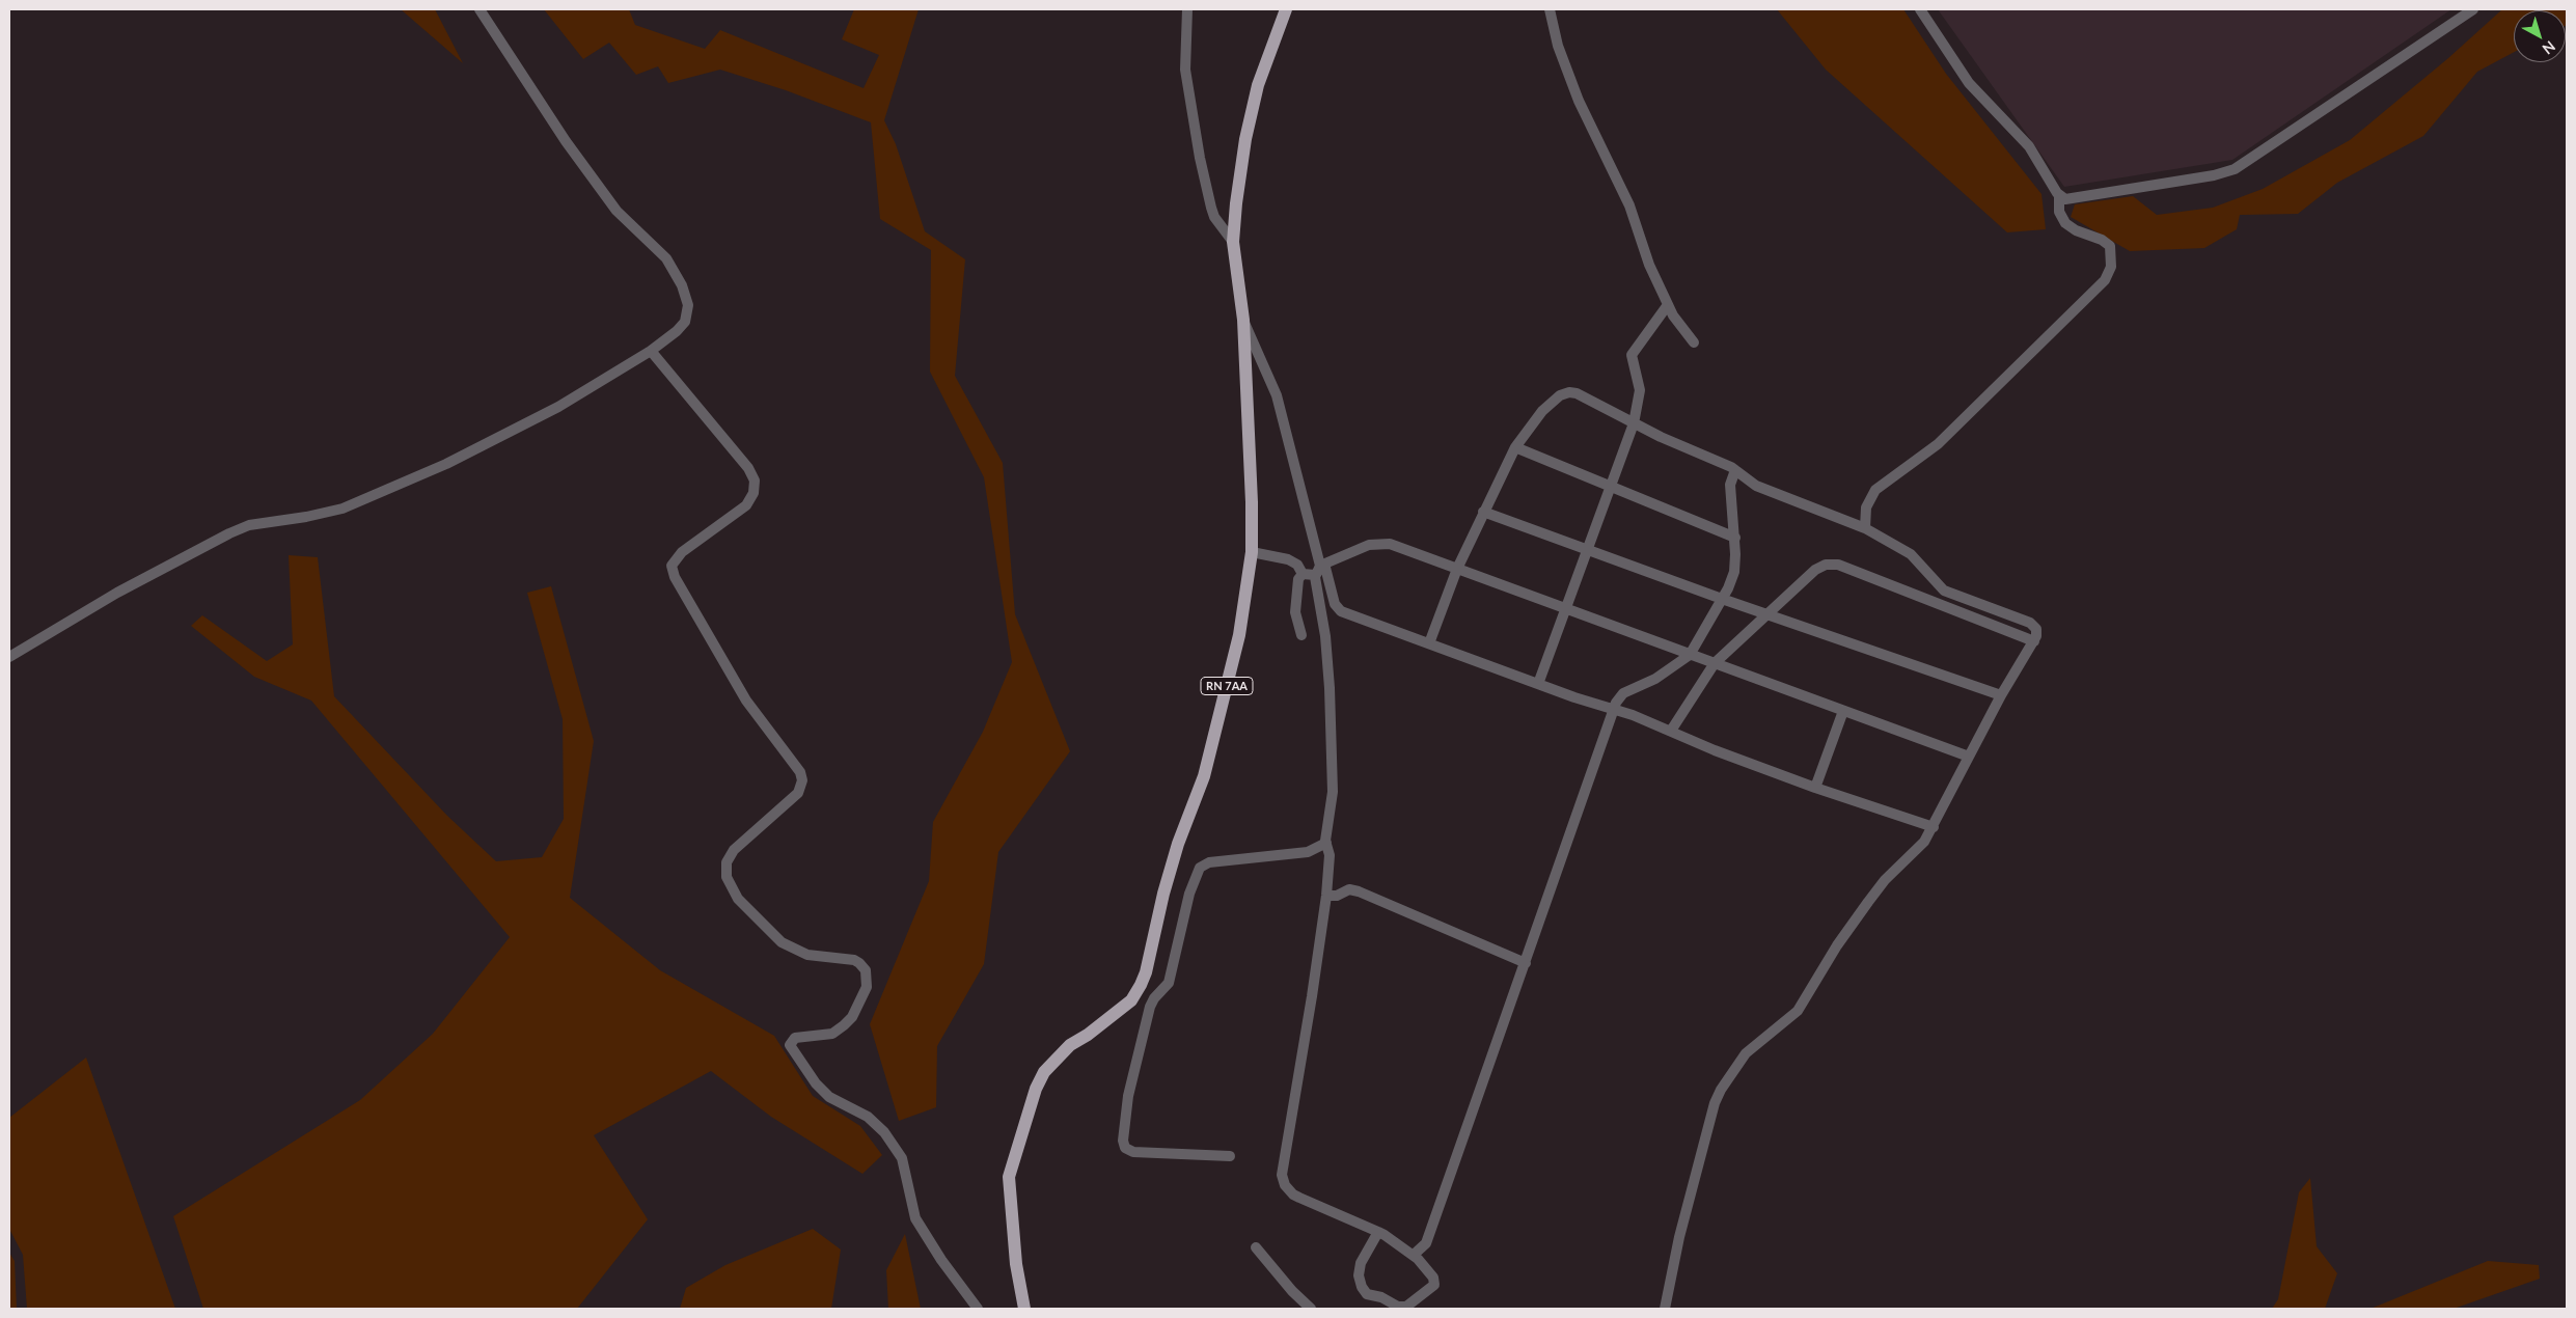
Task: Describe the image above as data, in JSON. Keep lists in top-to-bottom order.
{
  "streets": {
    "main road": ["RN 7AA"]
  },
  "north": "bottom right"
}
